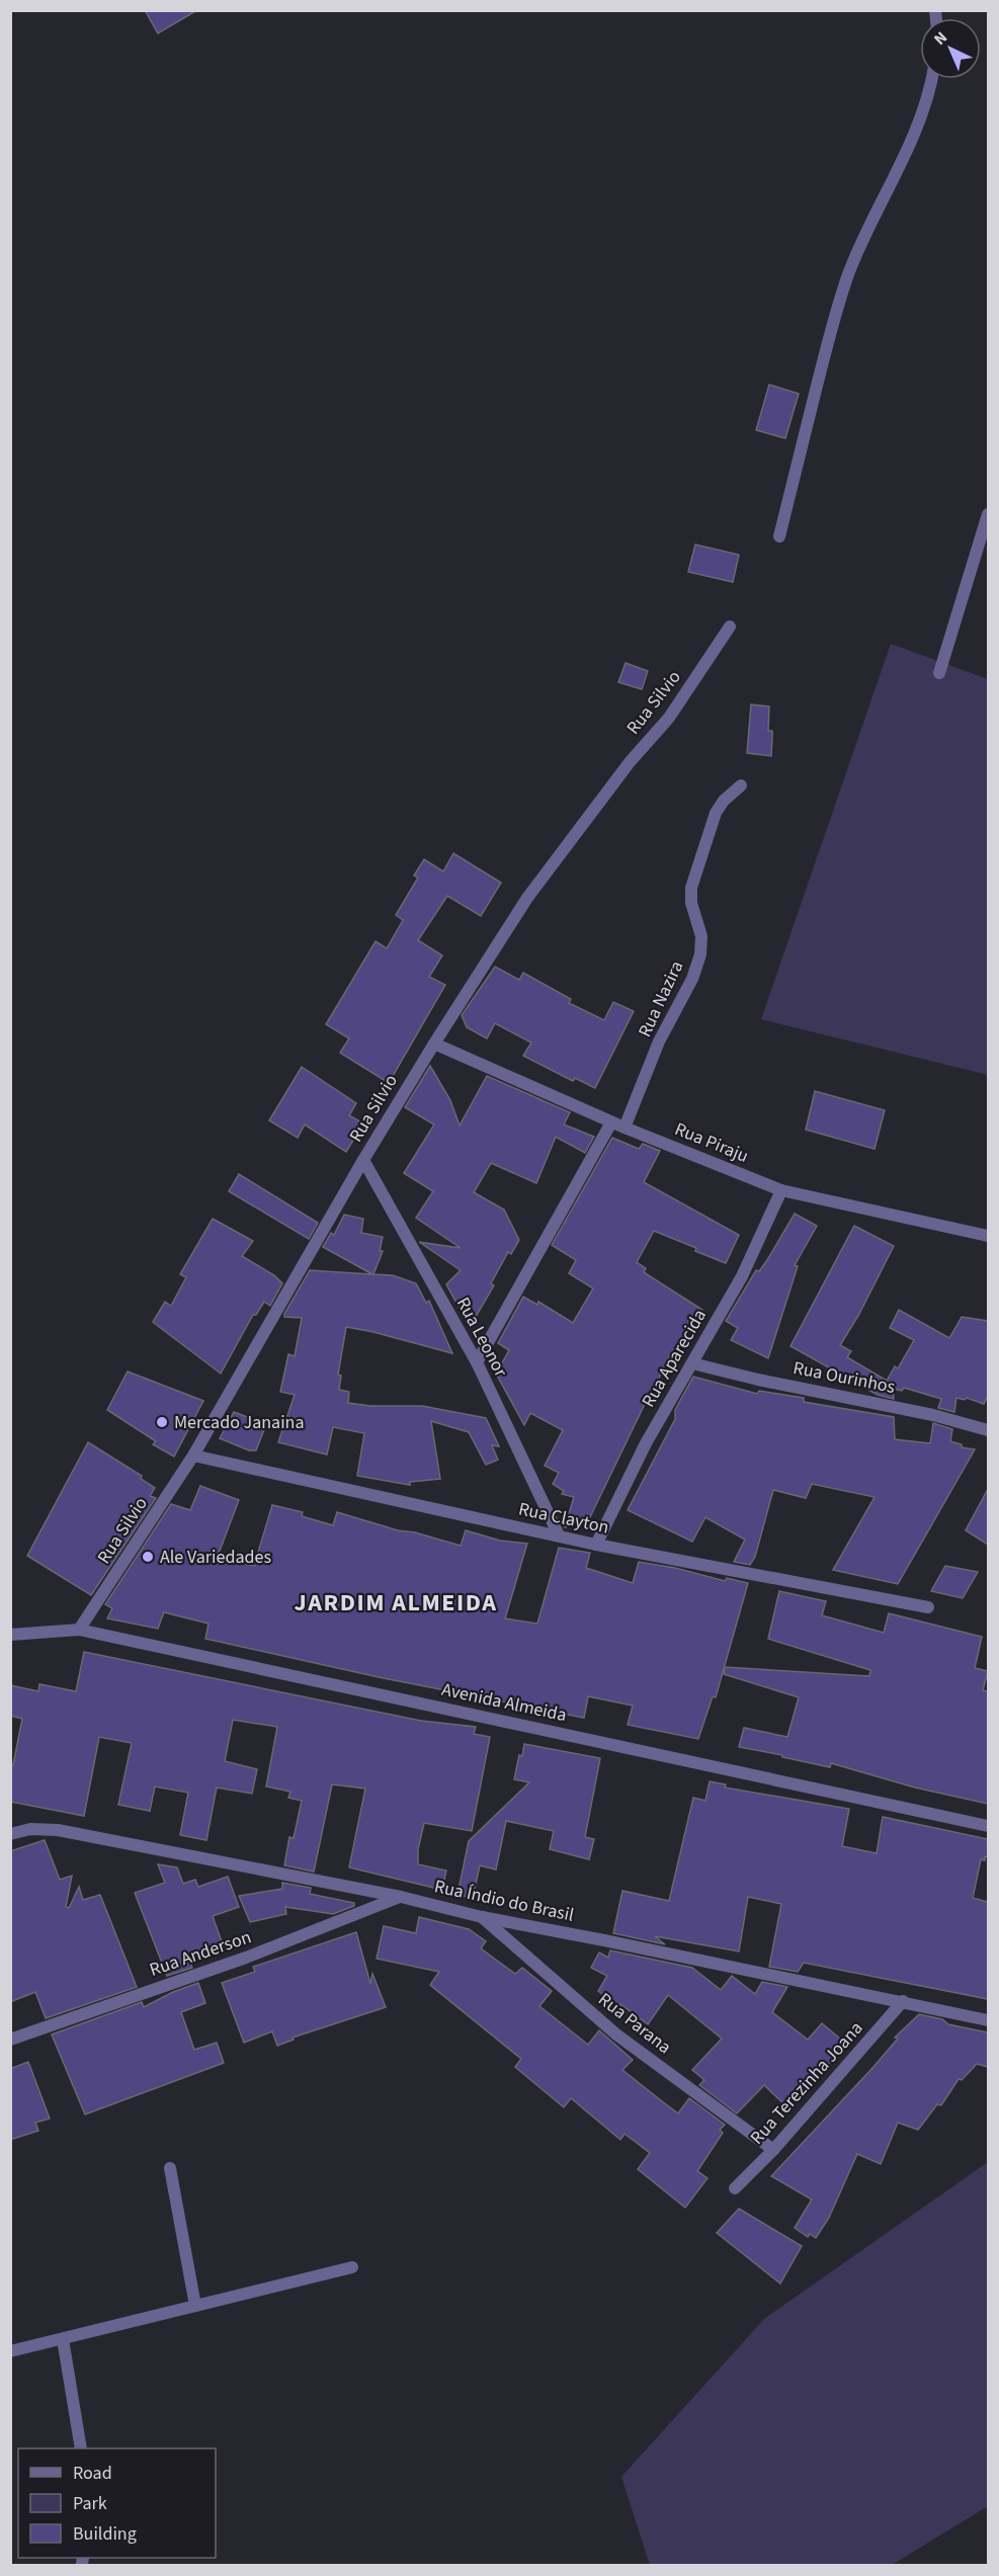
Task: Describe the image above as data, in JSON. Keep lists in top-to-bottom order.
{
  "streets": {
    "street": [
      "Rua Silvio",
      "Rua Nazira",
      "Rua Piraju",
      "Rua Leonor",
      "Rua Aparecida",
      "Rua Ourinhos",
      "Rua Clayton",
      "Avenida Almeida",
      "Rua Índio do Brasil",
      "Rua Anderson",
      "Rua Parana",
      "Rua Terezinha Joana"
    ]
  },
  "crossings": [
    ["Rua Silvio", "Rua Piraju"],
    ["Rua Silvio", "Rua Leonor"],
    ["Rua Silvio", "Rua Clayton"],
    ["Rua Silvio", "Avenida Almeida"],
    ["Rua Nazira", "Rua Piraju"],
    ["Rua Piraju", "Rua Aparecida"],
    ["Rua Leonor", "Rua Clayton"],
    ["Rua Aparecida", "Rua Ourinhos"],
    ["Rua Aparecida", "Rua Clayton"],
    ["Rua Índio do Brasil", "Rua Anderson"],
    ["Rua Índio do Brasil", "Rua Parana"],
    ["Rua Índio do Brasil", "Rua Terezinha Joana"],
    ["Rua Parana", "Rua Terezinha Joana"]
  ],
  "districts": ["JARDIM ALMEIDA"],
  "places": ["Mercado Janaina", "Ale Variedades"],
  "legend": ["Road", "Park", "Building"],
  "north": "top left"
}
